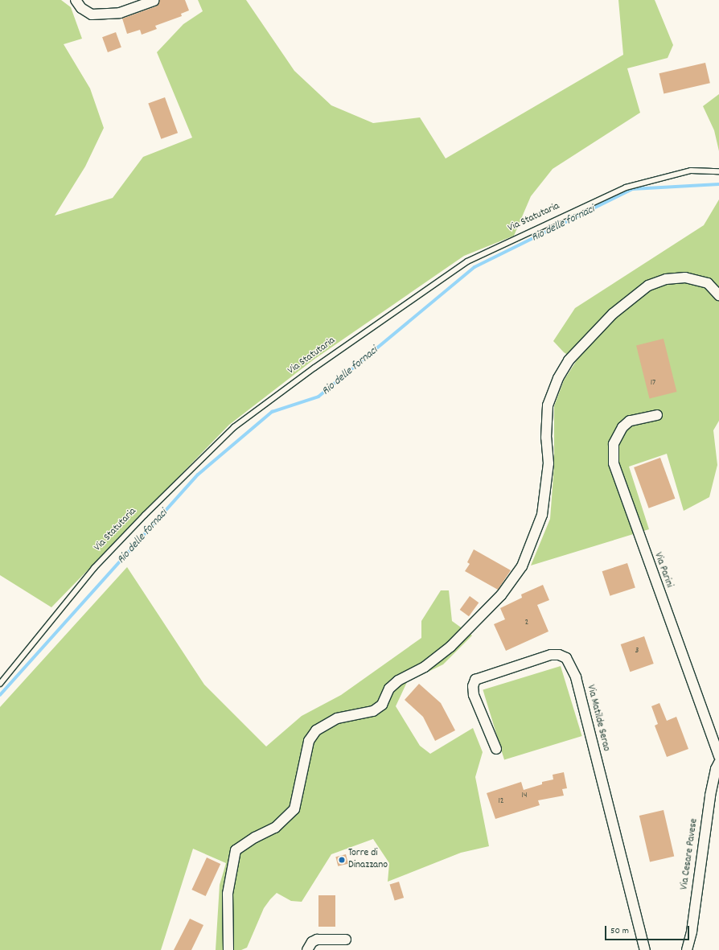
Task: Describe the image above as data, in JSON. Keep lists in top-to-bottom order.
{
  "streets": {
    "street": ["Via Parini", "Via Matilde Serao", "Via Cesare Pavese"],
    "lane": ["Via Statutaria"]
  },
  "water": ["Rio delle fornaci"],
  "places": ["Torre di Dinazzano"],
  "house_numbers": [
    "17",
    "2",
    "3",
    "14",
    "12"
  ],
  "scale_bar": "50 m"
}
